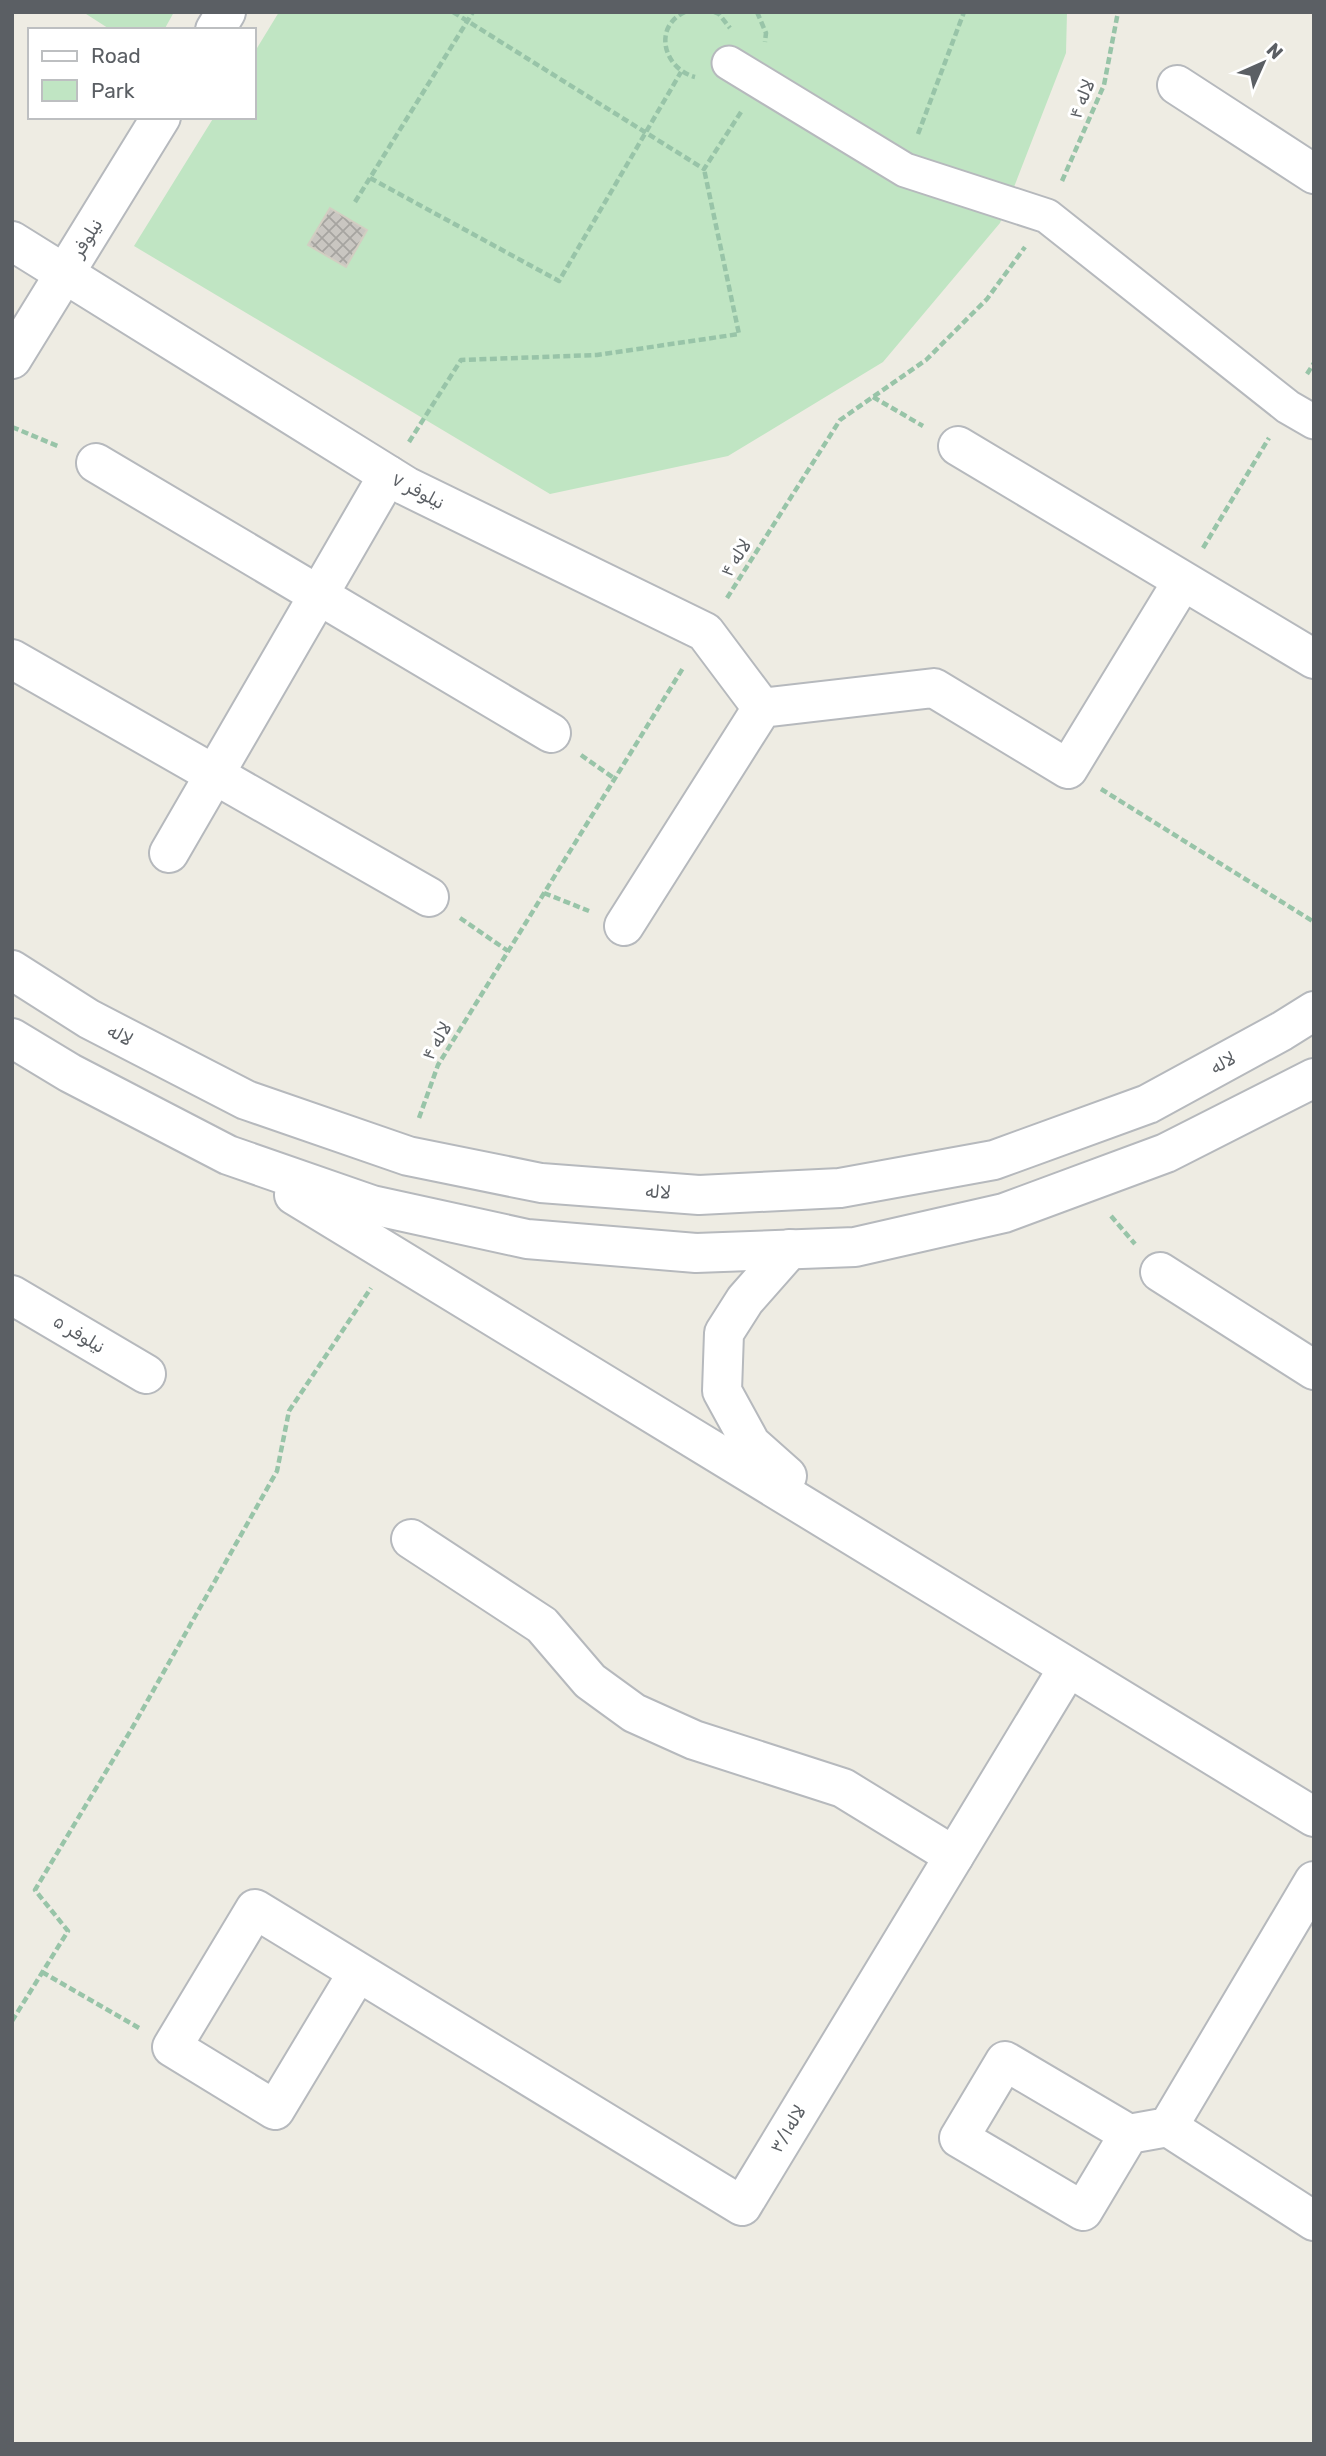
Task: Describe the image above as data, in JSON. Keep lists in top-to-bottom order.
{
  "streets": {
    "street": [
      "نیلوفر",
      "نیلوفر ۷",
      "لاله",
      "نیلوفر ۵",
      "لاله۳/۱"
    ],
    "path": ["لاله ۴"]
  },
  "crossings": [
    ["لاله ۴", "نیلوفر ۷"],
    ["لاله ۴", "لاله"],
    ["نیلوفر", "نیلوفر ۷"]
  ],
  "legend": ["Road", "Park"],
  "north": "top right"
}
